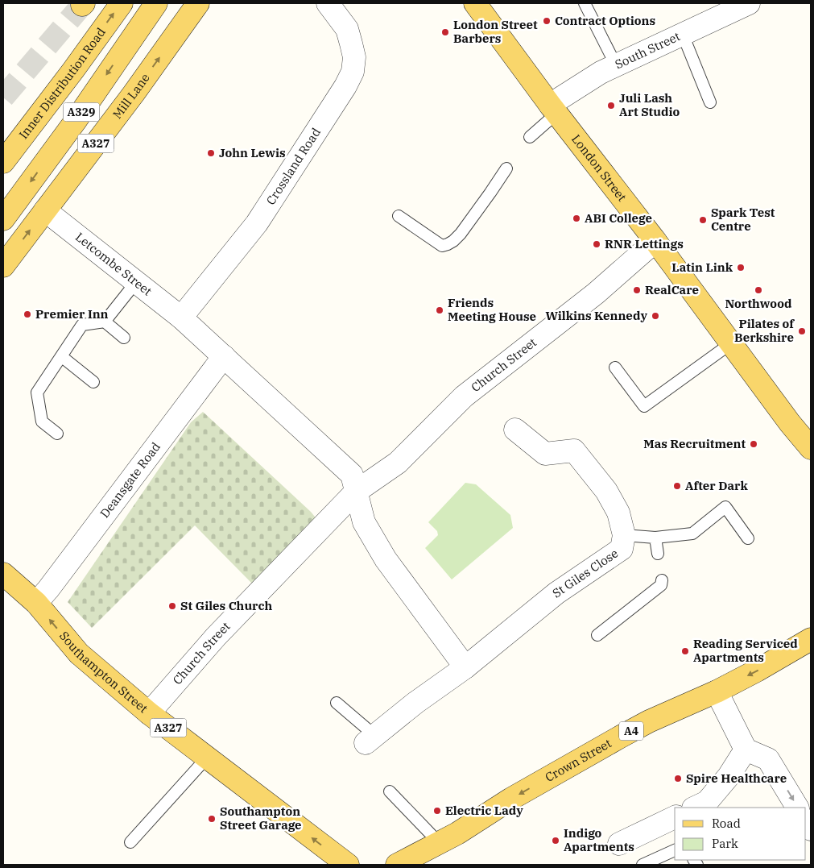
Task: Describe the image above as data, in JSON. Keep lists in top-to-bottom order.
{
  "streets": {
    "main road": [
      "Inner Distribution Road",
      "Mill Lane",
      "A329",
      "A327",
      "London Street",
      "Southampton Street",
      "A4",
      "Crown Street"
    ],
    "street": [
      "South Street",
      "Crossland Road",
      "Letcombe Street",
      "Church Street",
      "Deansgate Road",
      "St Giles Close"
    ]
  },
  "crossings": [
    ["South Street", "London Street"],
    ["Mill Lane", "Letcombe Street"],
    ["Crossland Road", "Letcombe Street"],
    ["London Street", "Church Street"],
    ["Church Street", "Southampton Street"],
    ["Deansgate Road", "Southampton Street"]
  ],
  "one_way": ["Southampton Street", "Crown Street"],
  "places": [
    "Contract Options",
    "London Street Barbers",
    "Juli Lash Art Studio",
    "John Lewis",
    "ABI College",
    "Spark Test Centre",
    "RNR Lettings",
    "Latin Link",
    "RealCare",
    "Northwood",
    "Friends Meeting House",
    "Premier Inn",
    "Wilkins Kennedy",
    "Pilates of Berkshire",
    "Mas Recruitment",
    "After Dark",
    "St Giles Church",
    "Reading Serviced Apartments",
    "Spire Healthcare",
    "Electric Lady",
    "Southampton Street Garage",
    "Indigo Apartments"
  ],
  "legend": ["Road", "Park"]
}
